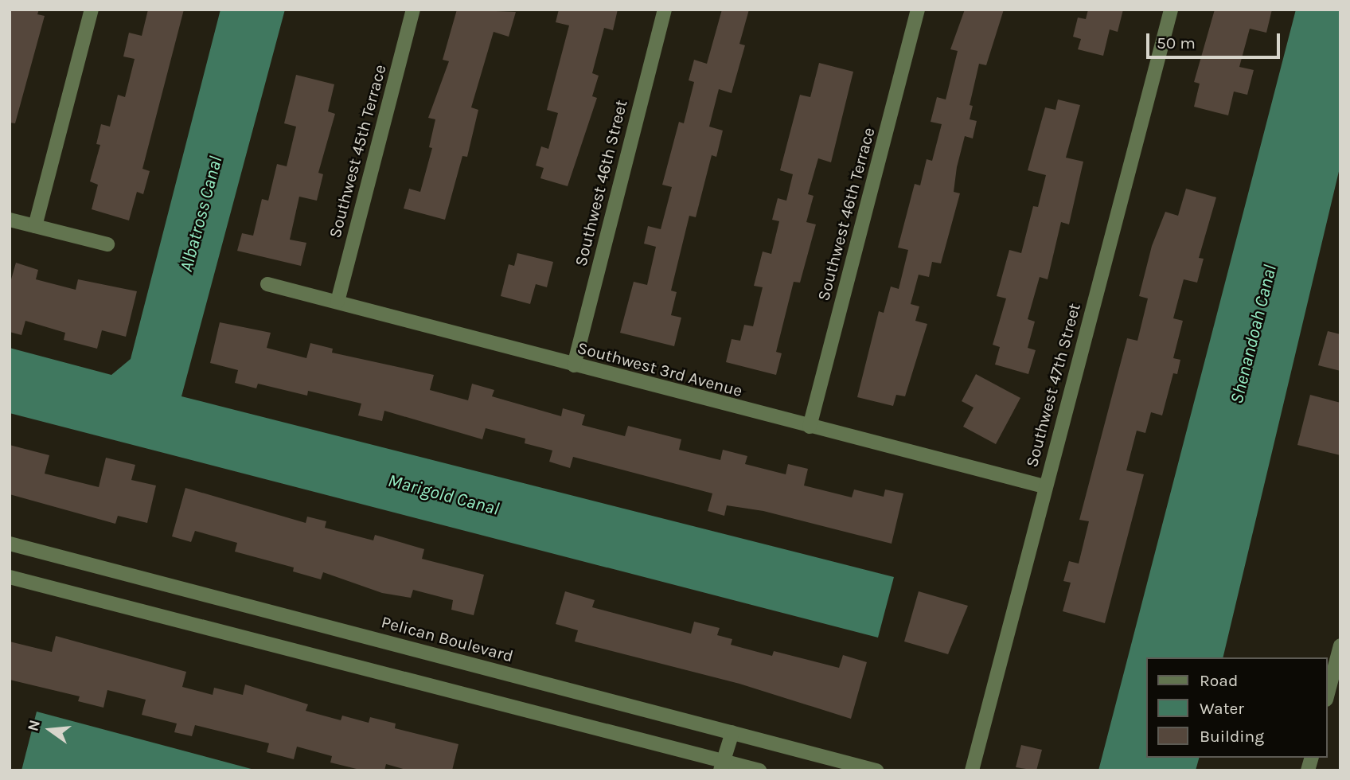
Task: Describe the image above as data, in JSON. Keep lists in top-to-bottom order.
{
  "streets": {
    "street": [
      "Southwest 45th Terrace",
      "Southwest 46th Street",
      "Southwest 46th Terrace",
      "Southwest 3rd Avenue",
      "Southwest 47th Street",
      "Pelican Boulevard"
    ]
  },
  "crossings": [
    ["Southwest 45th Terrace", "Southwest 3rd Avenue"],
    ["Southwest 46th Street", "Southwest 3rd Avenue"],
    ["Southwest 46th Terrace", "Southwest 3rd Avenue"],
    ["Southwest 3rd Avenue", "Southwest 47th Street"]
  ],
  "water": ["Albatross Canal", "Shenandoah Canal", "Marigold Canal"],
  "legend": ["Road", "Water", "Building"],
  "scale_bar": "50 m",
  "north": "left"
}
